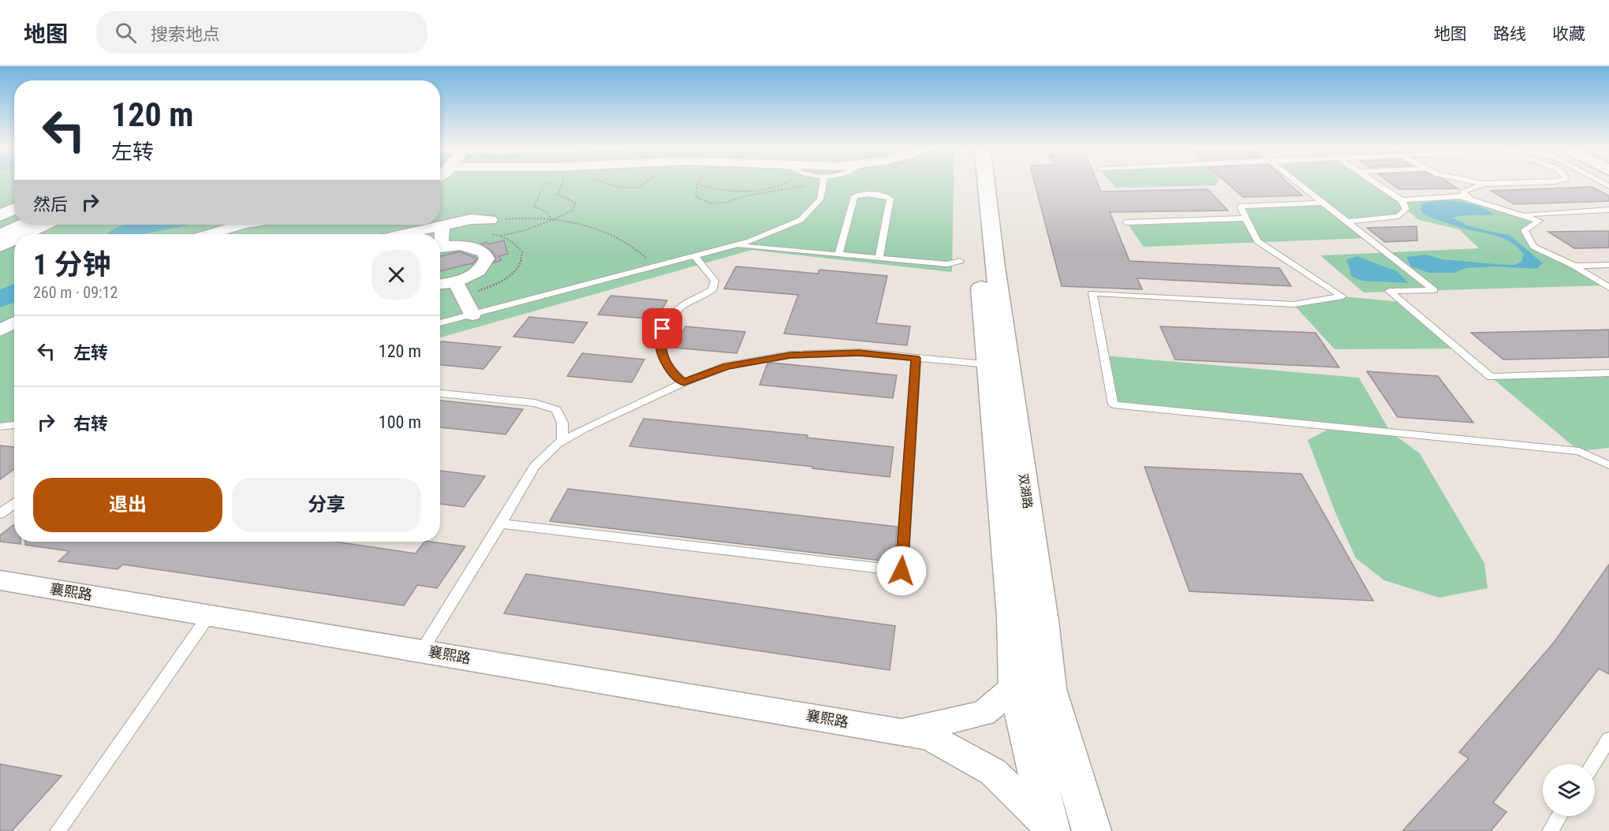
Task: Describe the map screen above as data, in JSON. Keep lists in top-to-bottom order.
{
  "streets": {
    "main road": ["双湖路"],
    "street": ["襄熙路"]
  },
  "crossings": [
    ["双湖路", "襄熙路"]
  ],
  "page": {
    "header": "地图",
    "search": "搜索地点",
    "nav": ["地图", "路线", "收藏"],
    "turn": ["120 m", "左转"],
    "then": "然后",
    "heading": ["1 分钟", "260 m · 09:12"],
    "list": [
      {
        "name": "左转",
        "value": "120 m"
      },
      {
        "name": "右转",
        "value": "100 m"
      }
    ],
    "buttons": ["退出", "分享"]
  }
}
